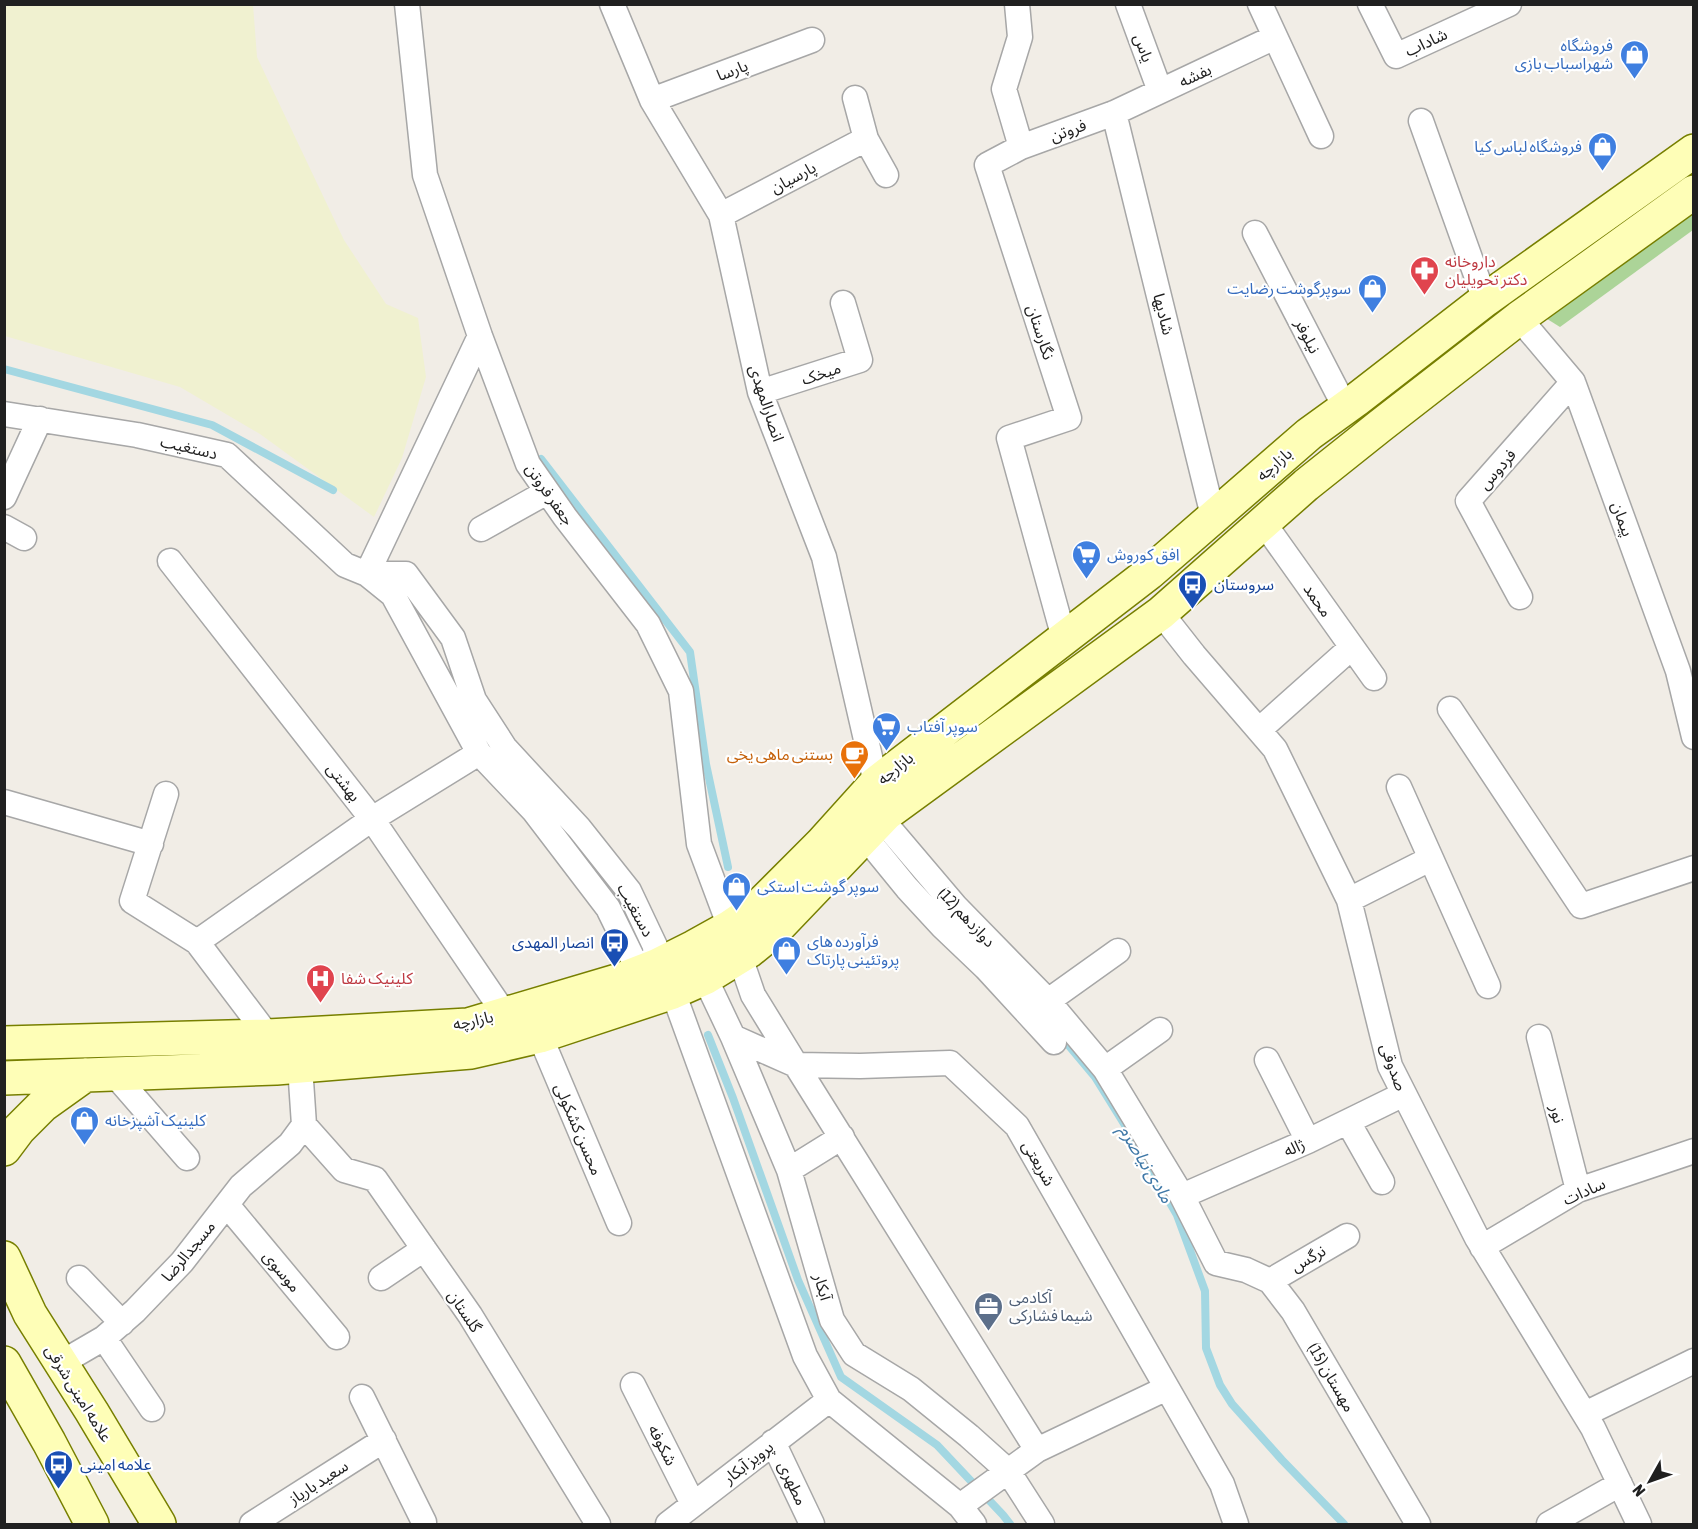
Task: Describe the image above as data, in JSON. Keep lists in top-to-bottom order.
{
  "streets": {
    "main road": ["بازارچه", "علامه امینی شرقی"],
    "street": [
      "شاداب",
      "یاس",
      "پارسا",
      "بفشه",
      "فروتن",
      "پارسیان",
      "شادیها",
      "نگارستان",
      "نیلوفر",
      "میخک",
      "انصارالمهدی",
      "دستغیب",
      "فردوس",
      "جعفر فروتن",
      "پیمان",
      "محمد",
      "بهشتی",
      "دوازدهم (12)",
      "صدوقی",
      "نور",
      "محسن کشکولی",
      "ژاله",
      "شریعتی",
      "سادات",
      "مسجدالرضا",
      "نرگس",
      "موسوی",
      "آبکار",
      "گلستان",
      "مهستان (15)",
      "شکوفه",
      "پرویز آبکار",
      "سعید باریاز",
      "مطهری"
    ]
  },
  "crossings": [
    ["یاس", "بفشه"],
    ["پارسا", "انصارالمهدی"],
    ["بفشه", "فروتن"],
    ["بفشه", "شادیها"],
    ["فروتن", "شادیها"],
    ["فروتن", "نگارستان"],
    ["پارسیان", "انصارالمهدی"],
    ["شادیها", "بازارچه"],
    ["نگارستان", "بازارچه"],
    ["نیلوفر", "بازارچه"],
    ["میخک", "انصارالمهدی"],
    ["انصارالمهدی", "بازارچه"],
    ["دستغیب", "بازارچه"],
    ["بازارچه", "جعفر فروتن"],
    ["بازارچه", "پیمان"],
    ["بازارچه", "محمد"],
    ["بازارچه", "بهشتی"],
    ["بازارچه", "دوازدهم (12)"],
    ["بازارچه", "صدوقی"],
    ["بازارچه", "محسن کشکولی"],
    ["بازارچه", "آبکار"],
    ["فردوس", "پیمان"],
    ["دوازدهم (12)", "ژاله"],
    ["دوازدهم (12)", "مهستان (15)"],
    ["صدوقی", "ژاله"],
    ["صدوقی", "سادات"],
    ["نور", "سادات"],
    ["مسجدالرضا", "موسوی"],
    ["مسجدالرضا", "گلستان"],
    ["مسجدالرضا", "علامه امینی شرقی"],
    ["نرگس", "مهستان (15)"],
    ["شکوفه", "پرویز آبکار"],
    ["پرویز آبکار", "مطهری"]
  ],
  "water": ["مادی نیاصرم"],
  "places": {
    "shop": [
      "فروشگاه شهراسباب بازی",
      "فروشگاه لباس کیا",
      "سوپرگوشت رضایت",
      "سوپر گوشت استکی",
      "فرآورده های پروتئینی پارتاک",
      "کلینیک آشپزخانه"
    ],
    "pharmacy": ["داروخانه دکتر تحویلیان"],
    "supermarket": ["افق کوروش", "سوپر آفتاب"],
    "bus stop": ["سروستان", "انصار المهدی", "علامه امینی"],
    "cafe": ["بستنی ماهی یخی"],
    "hospital": ["کلینیک شفا"],
    "office": ["آکادمی شیما فشارکی"]
  },
  "north": "bottom left"
}
